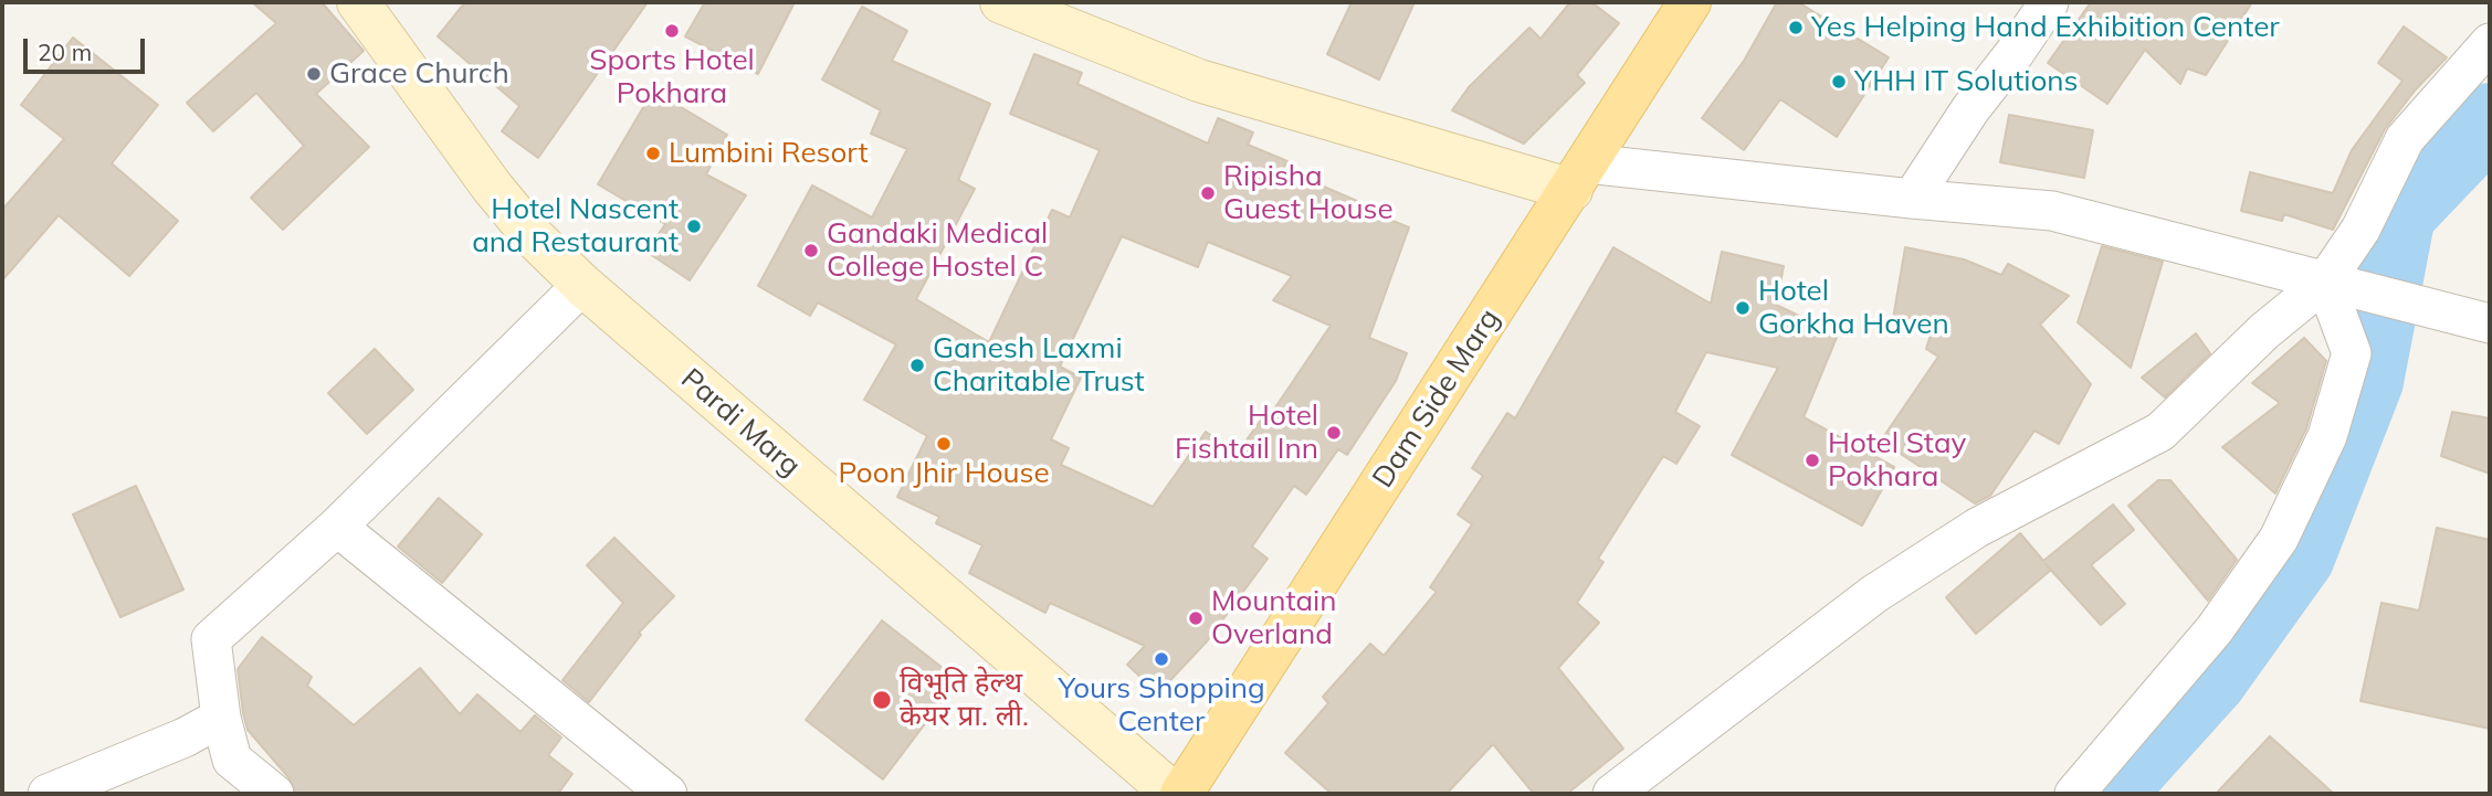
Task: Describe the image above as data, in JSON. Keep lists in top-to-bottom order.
{
  "streets": {
    "main road": ["Dam Side Marg", "Pardi Marg"]
  },
  "places": [
    "Yes Helping Hand Exhibition Center",
    "Sports Hotel Pokhara",
    "Grace Church",
    "YHH IT Solutions",
    "Lumbini Resort",
    "Ripisha Guest House",
    "Hotel Nascent and Restaurant",
    "Gandaki Medical College Hostel C",
    "Hotel Gorkha Haven",
    "Ganesh Laxmi Charitable Trust",
    "Hotel Fishtail Inn",
    "Poon Jhir House",
    "Hotel Stay Pokhara",
    "Mountain Overland",
    "Yours Shopping Center",
    "विभूति हेल्थ केयर प्रा. ली."
  ],
  "scale_bar": "20 m"
}
